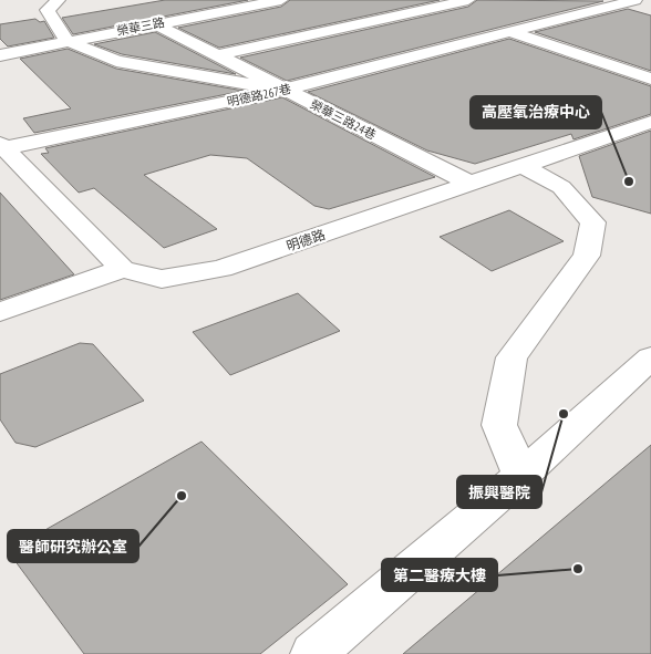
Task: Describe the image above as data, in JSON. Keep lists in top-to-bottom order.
{
  "streets": {
    "street": [
      "榮華三路",
      "明德路267巷",
      "榮華三路24巷",
      "明德路"
    ]
  },
  "crossings": [
    ["榮華三路", "榮華三路24巷"],
    ["明德路267巷", "榮華三路24巷"],
    ["榮華三路24巷", "明德路"]
  ],
  "places": [
    "高壓氧治療中心",
    "振興醫院",
    "醫師研究辦公室",
    "第二醫療大樓"
  ]
}
